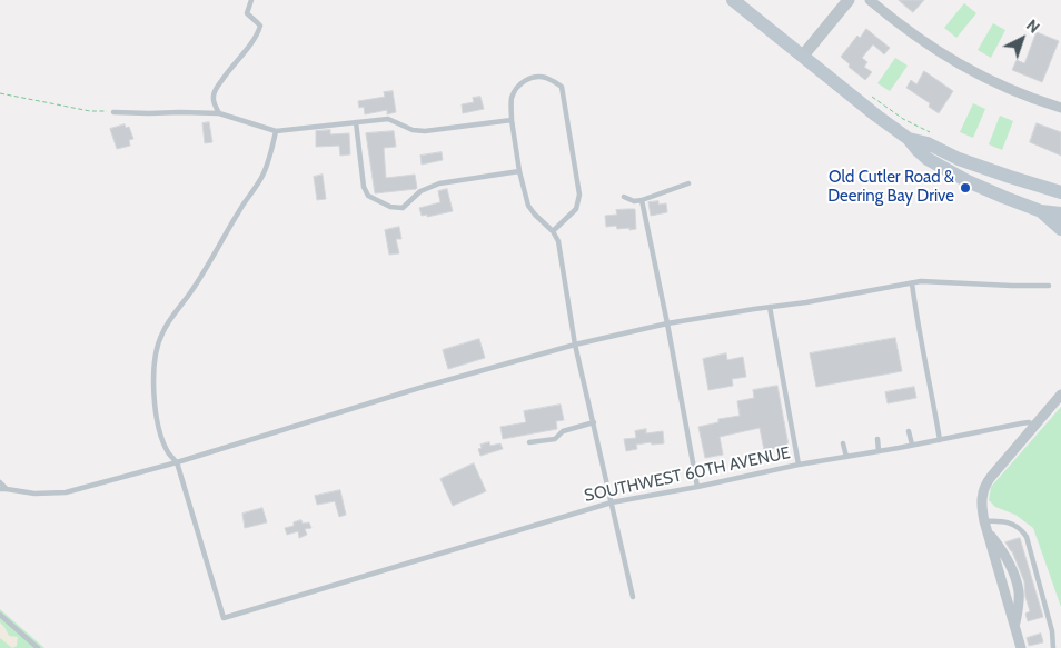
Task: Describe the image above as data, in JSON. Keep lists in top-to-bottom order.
{
  "streets": {
    "lane": ["SOUTHWEST 60TH AVENUE"]
  },
  "places": ["Old Cutler Road & Deering Bay Drive"],
  "north": "top right"
}
